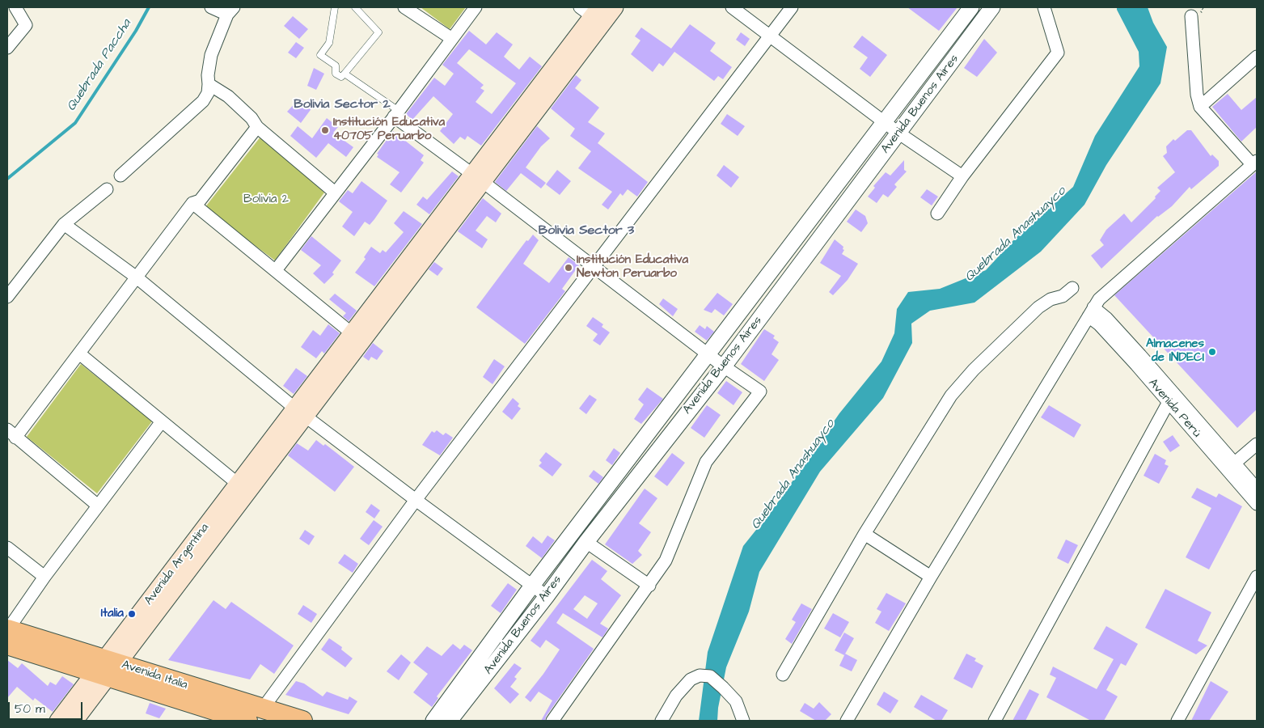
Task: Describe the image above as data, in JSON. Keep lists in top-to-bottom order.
{
  "streets": {
    "main road": ["Avenida Argentina", "Avenida Italia"],
    "street": ["Avenida Buenos Aires", "Avenida Perú"]
  },
  "crossings": [
    ["Avenida Argentina", "Avenida Italia"]
  ],
  "districts": ["Bolivia Sector 2", "Bolivia Sector 3"],
  "water": ["Quebrada Paccha", "Quebrada Anashuayco"],
  "parks": ["Bolivia 2"],
  "places": [
    "Institución Educativa 40705 Peruarbo",
    "Institución Educativa Newton Peruarbo",
    "Almacenes de INDECI",
    "Italia"
  ],
  "scale_bar": "50 m"
}
